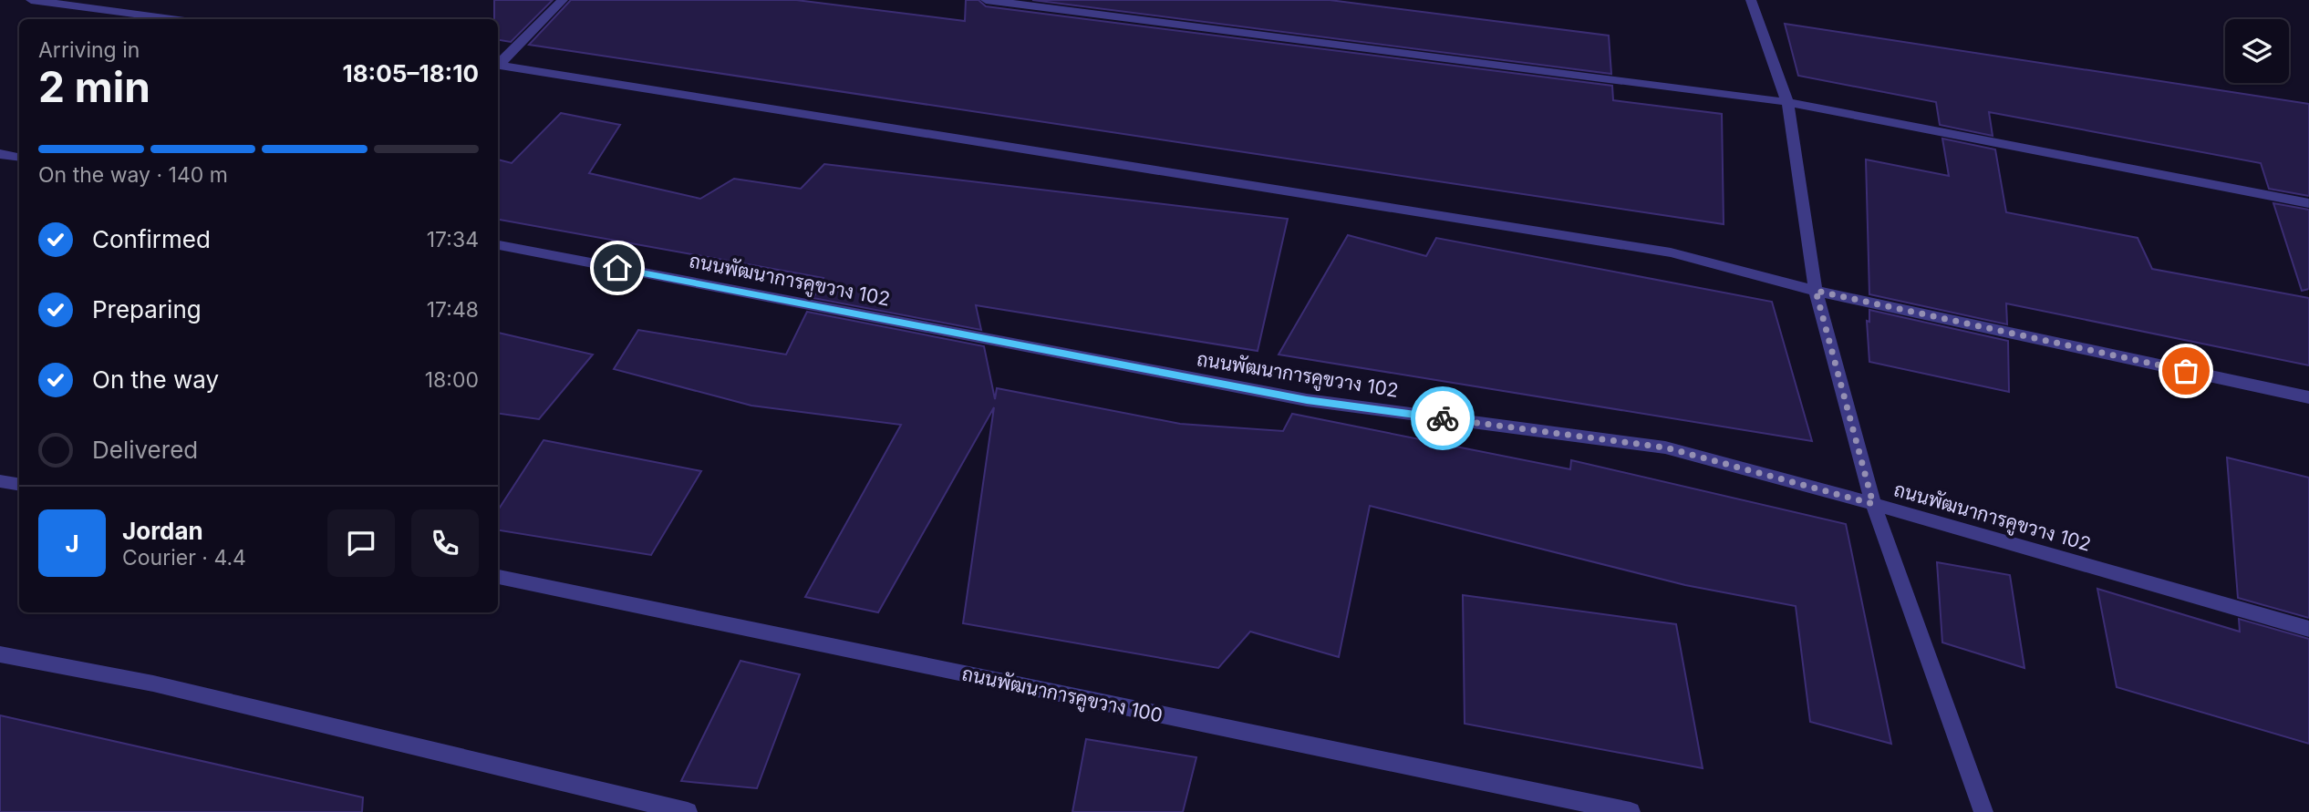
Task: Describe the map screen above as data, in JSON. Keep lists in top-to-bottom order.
{
  "streets": {
    "street": ["ถนนพัฒนาการคูขวาง 102", "ถนนพัฒนาการคูขวาง 100"]
  },
  "page": {
    "heading": ["2 min", "Arriving in", "18:05–18:10"],
    "panel": ["Jordan", "Courier · 4.4"],
    "bar": "On the way · 140 m",
    "list": [
      ["Confirmed", "17:34"],
      ["Preparing", "17:48"],
      ["On the way", "18:00"],
      "Delivered"
    ],
    "round": "J"
  }
}
